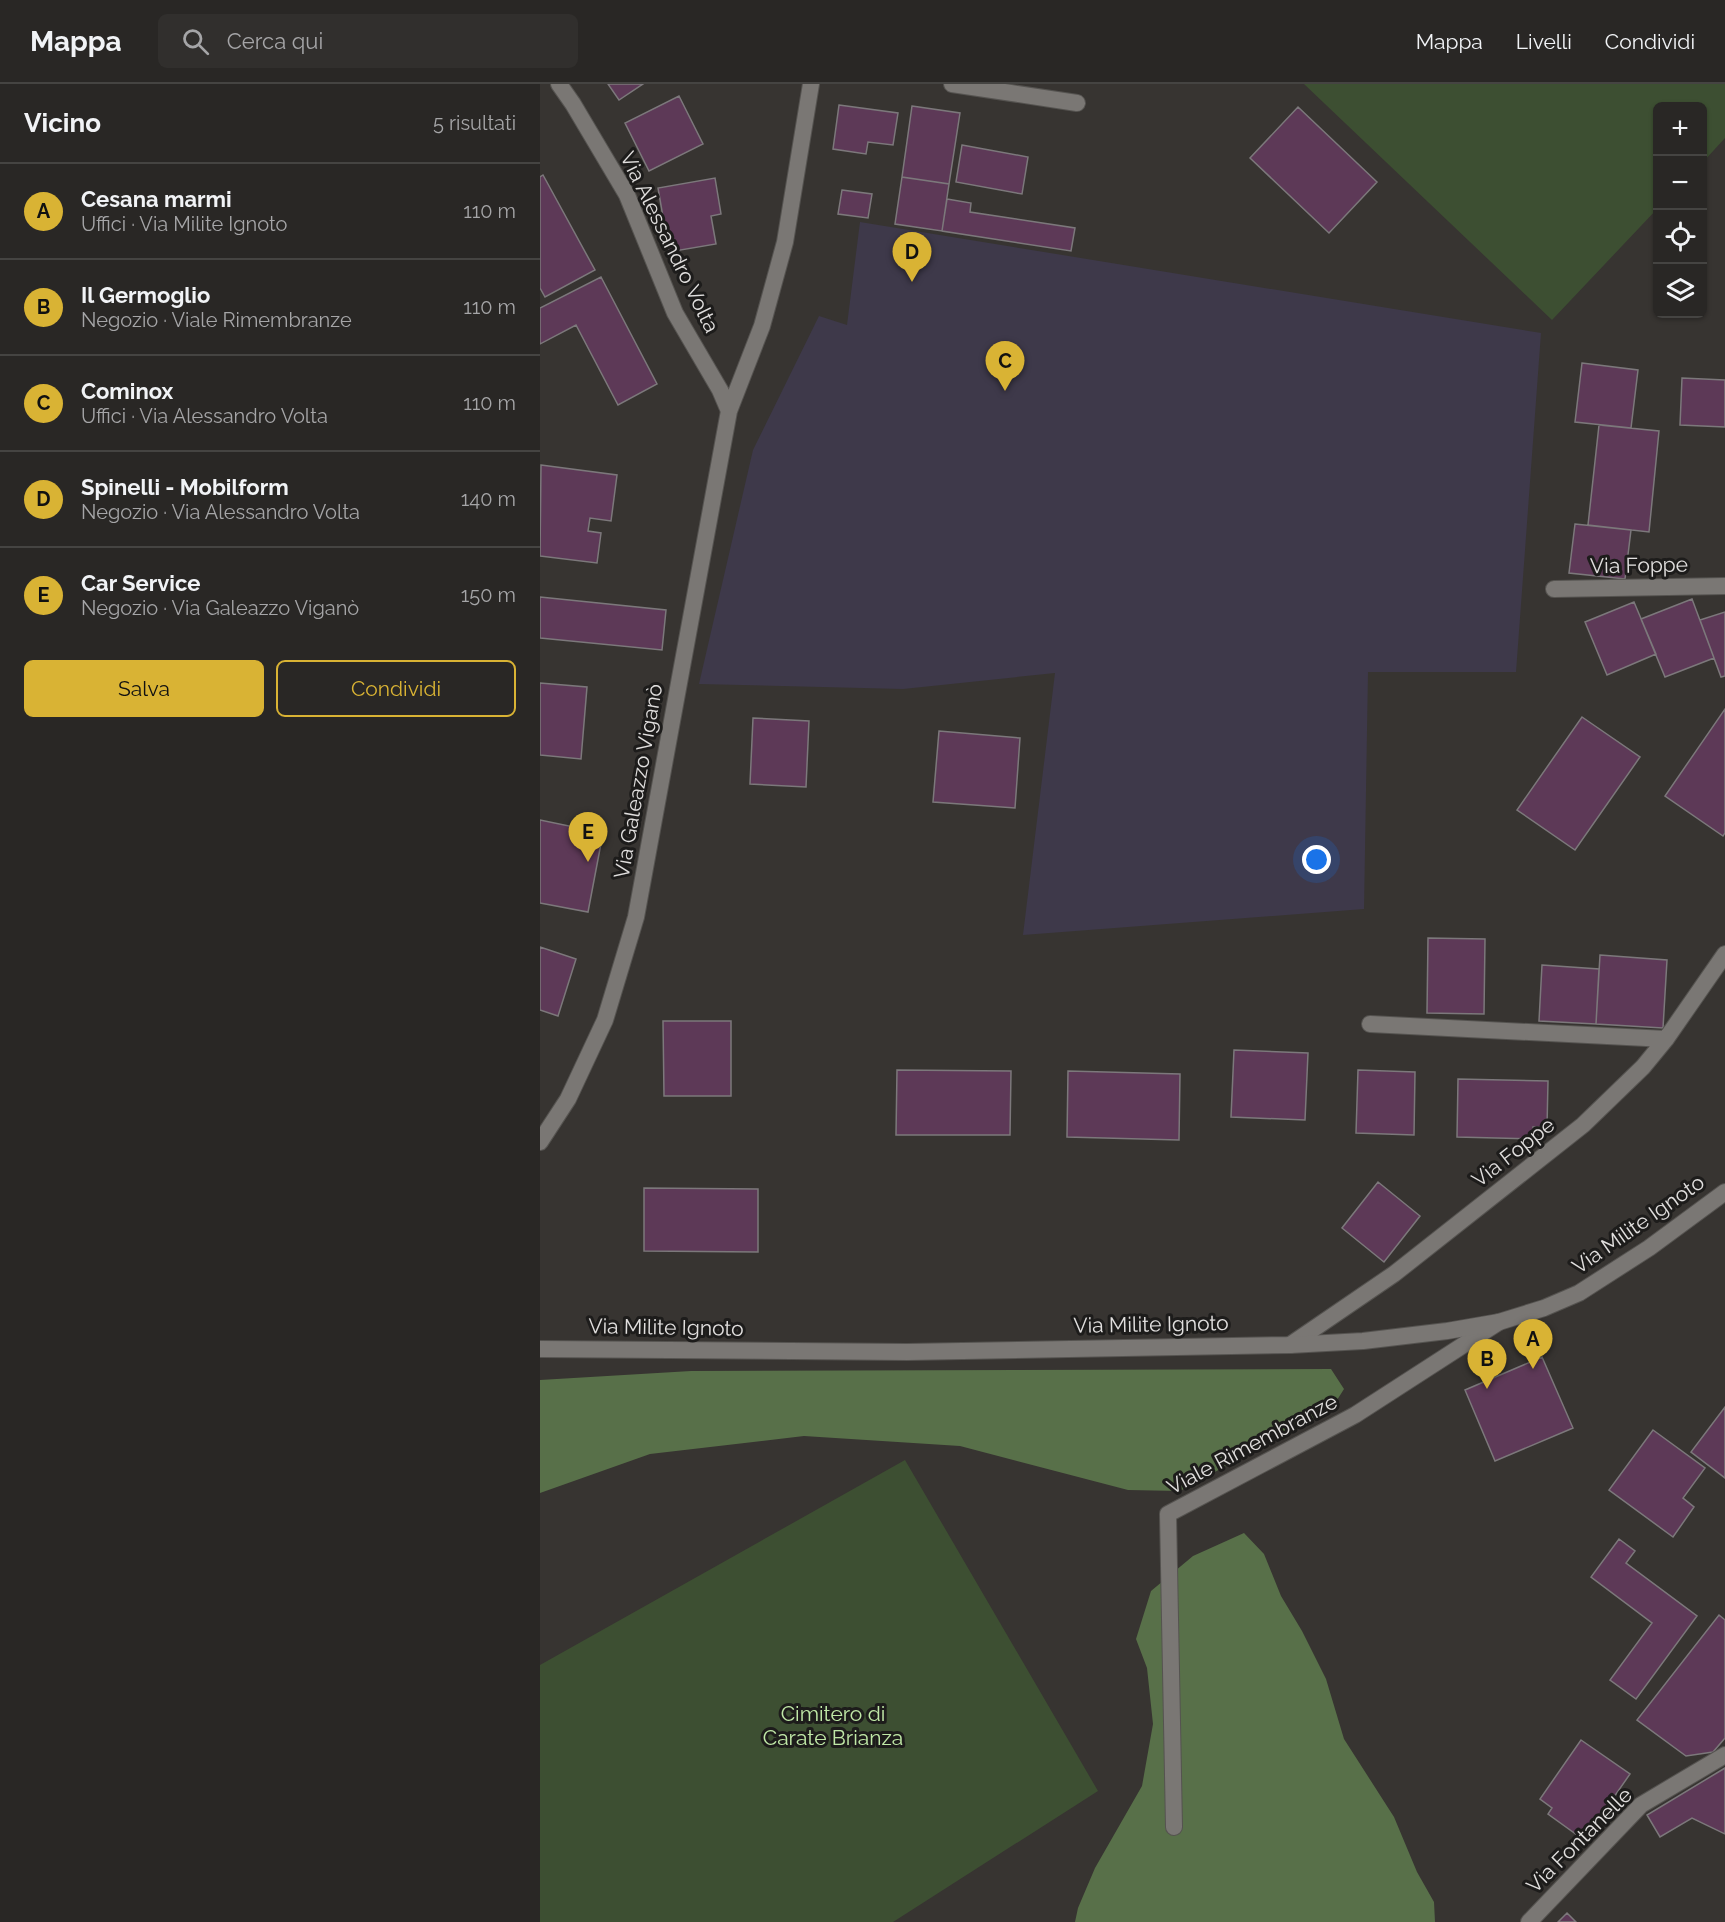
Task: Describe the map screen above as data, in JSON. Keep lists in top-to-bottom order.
{
  "streets": {
    "street": [
      "Via Alessandro Volta",
      "Via Foppe",
      "Via Galeazzo Viganò",
      "Via Milite Ignoto",
      "Viale Rimembranze",
      "Via Fontanelle"
    ]
  },
  "crossings": [
    ["Via Alessandro Volta", "Via Galeazzo Viganò"],
    ["Via Foppe", "Via Milite Ignoto"],
    ["Via Milite Ignoto", "Viale Rimembranze"]
  ],
  "parks": ["Cimitero di Carate Brianza"],
  "page": {
    "header": "Mappa",
    "search": "Cerca qui",
    "nav": ["Mappa", "Livelli", "Condividi"],
    "heading": ["Vicino", "5 risultati"],
    "map_buttons": ["+", "−"],
    "list": [
      {
        "mark": "A",
        "name": "Cesana marmi",
        "note": "Uffici · Via Milite Ignoto",
        "value": "110 m"
      },
      {
        "mark": "B",
        "name": "Il Germoglio",
        "note": "Negozio · Viale Rimembranze",
        "value": "110 m"
      },
      {
        "mark": "C",
        "name": "Cominox",
        "note": "Uffici · Via Alessandro Volta",
        "value": "110 m"
      },
      {
        "mark": "D",
        "name": "Spinelli - Mobilform",
        "note": "Negozio · Via Alessandro Volta",
        "value": "140 m"
      },
      {
        "mark": "E",
        "name": "Car Service",
        "note": "Negozio · Via Galeazzo Viganò",
        "value": "150 m"
      }
    ],
    "pins": [
      "D",
      "C",
      "E",
      "A",
      "B"
    ],
    "buttons": ["Salva", "Condividi"]
  }
}
